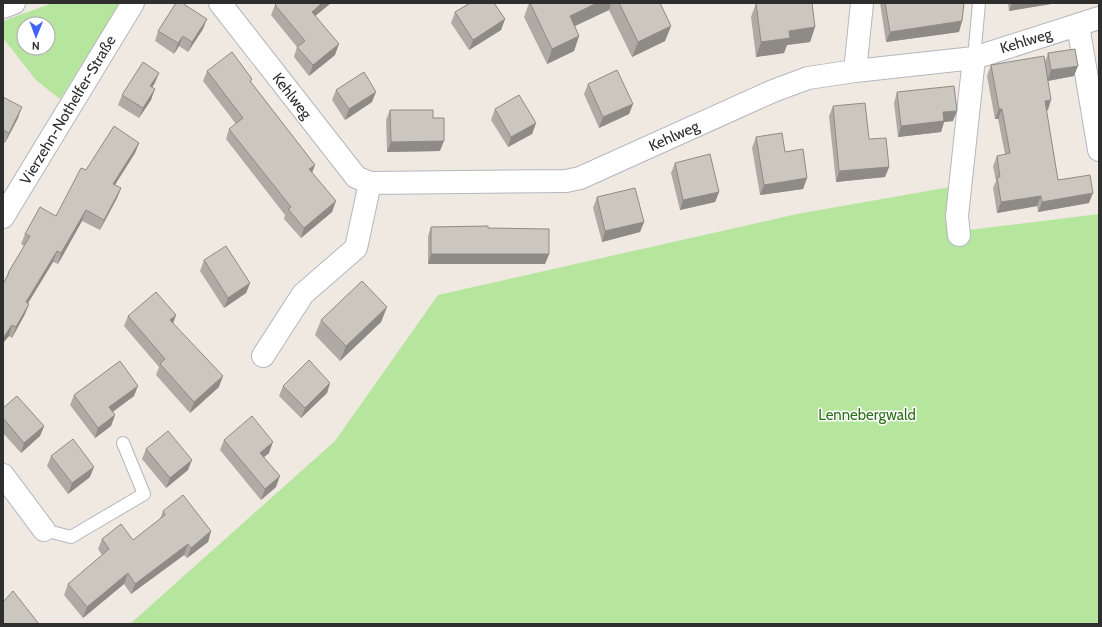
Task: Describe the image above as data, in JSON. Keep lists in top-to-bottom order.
{
  "streets": {
    "street": ["Kehlweg", "Vierzehn-Nothelfer-Straße"]
  },
  "parks": ["Lennebergwald"],
  "north": "bottom"
}
